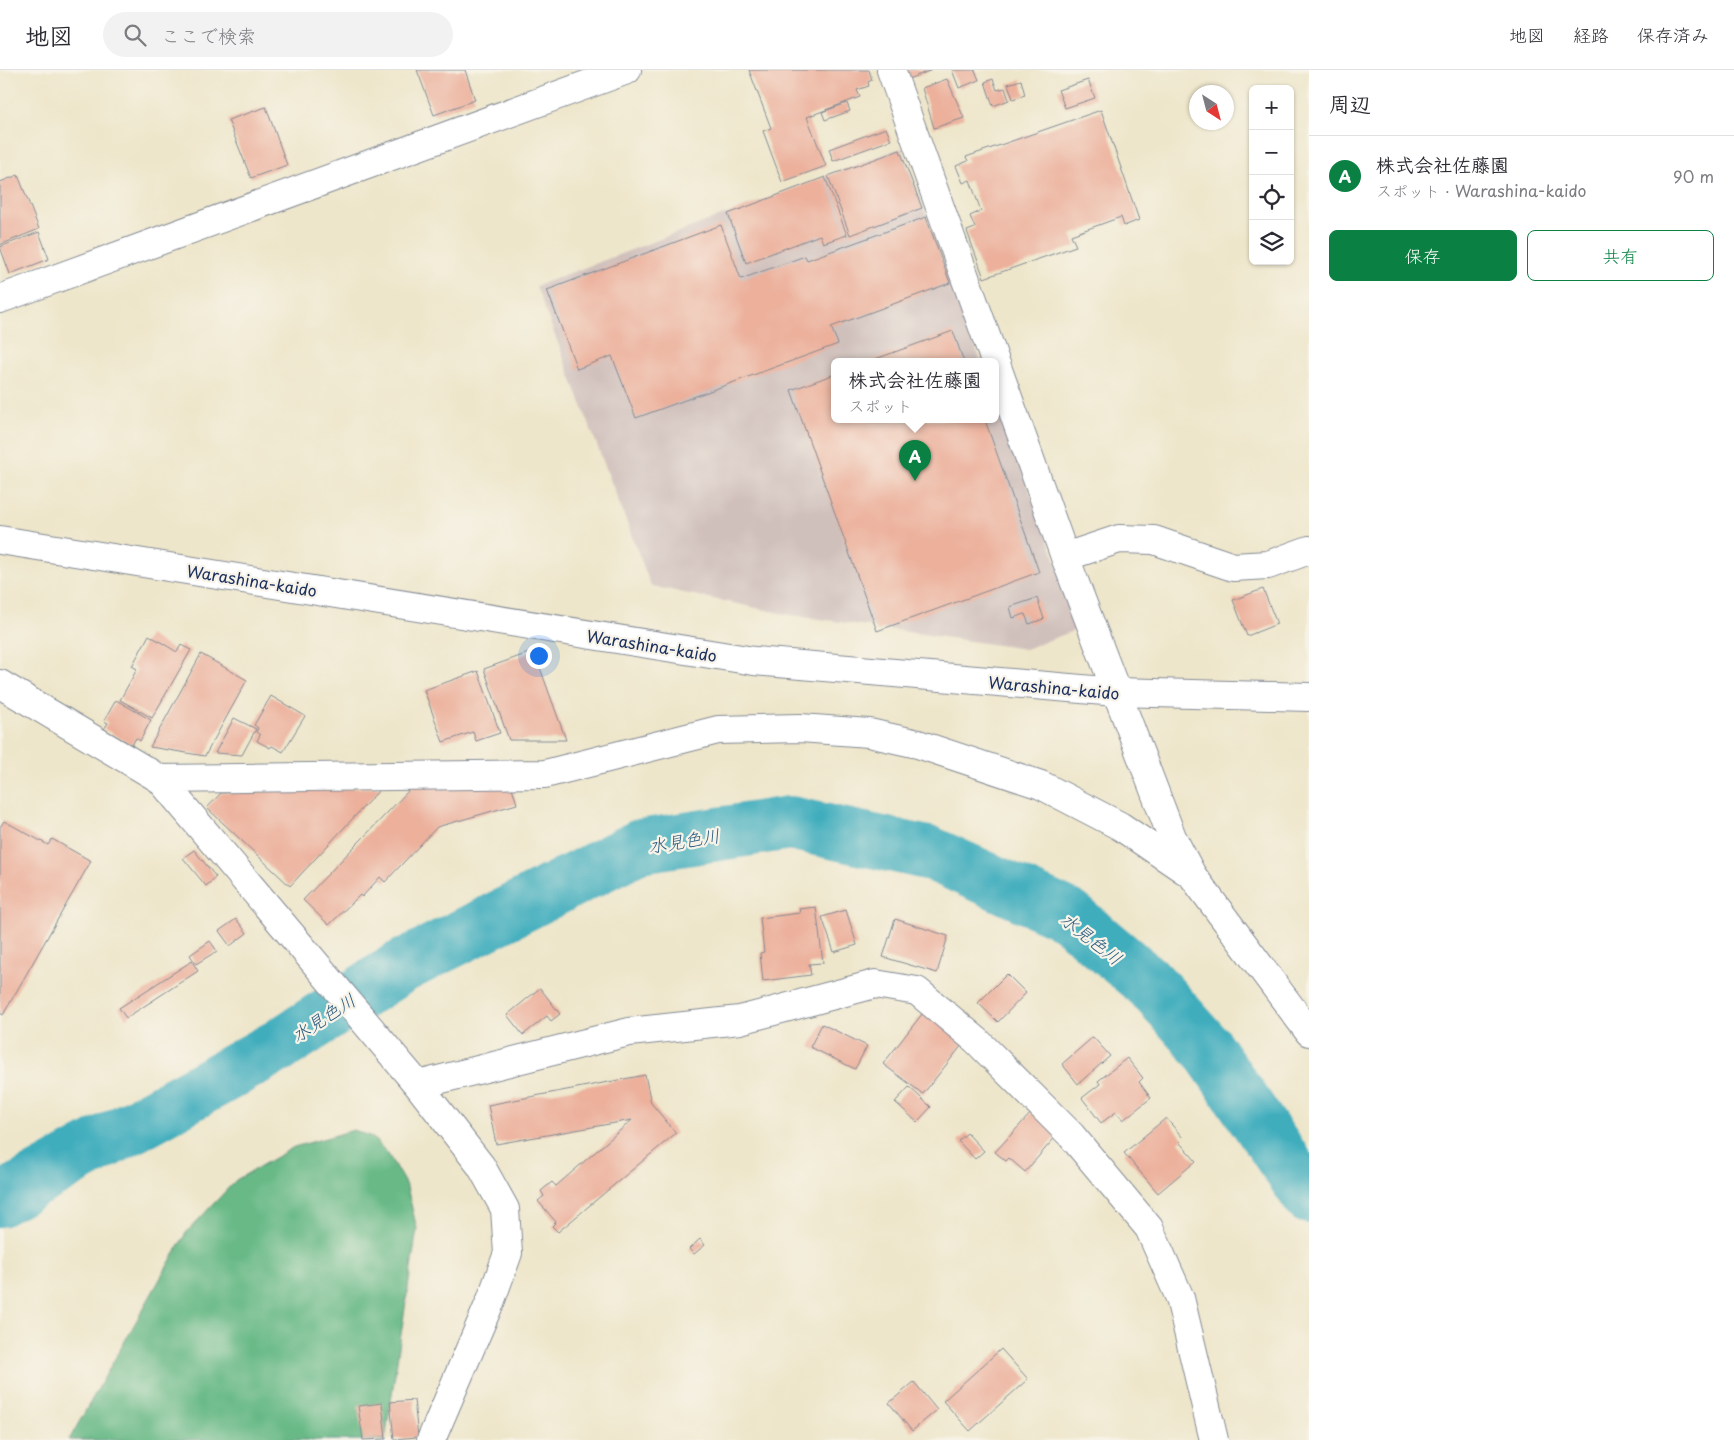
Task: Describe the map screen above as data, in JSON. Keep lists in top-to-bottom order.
{
  "streets": {
    "main road": ["Warashina-kaido"]
  },
  "water": ["水見色川"],
  "north": "bottom right",
  "page": {
    "header": "地図",
    "search": "ここで検索",
    "nav": ["地図", "経路", "保存済み"],
    "heading": "周辺",
    "map_buttons": ["+", "−"],
    "list": [
      {
        "mark": "A",
        "name": "株式会社佐藤園",
        "note": "スポット · Warashina-kaido",
        "value": "90 m"
      }
    ],
    "buttons": ["保存", "共有"],
    "popup": ["株式会社佐藤園", "スポット"],
    "pins": "A"
  }
}
